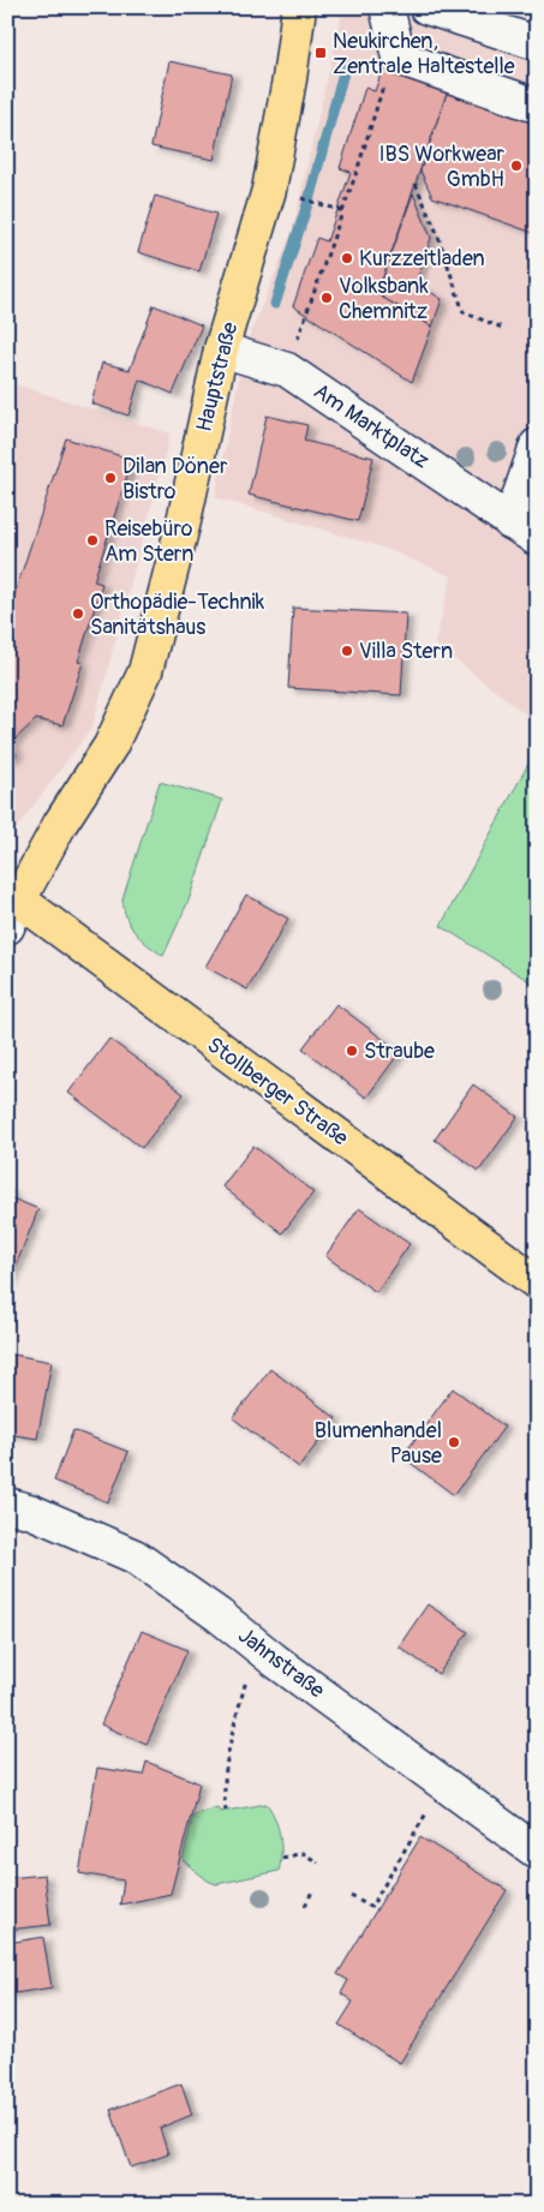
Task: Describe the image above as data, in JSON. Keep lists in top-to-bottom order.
{
  "streets": {
    "main road": ["Hauptstraße", "Stollberger Straße"],
    "street": ["Am Marktplatz", "Jahnstraße"]
  },
  "crossings": [
    ["Hauptstraße", "Am Marktplatz"],
    ["Hauptstraße", "Stollberger Straße"]
  ],
  "places": {
    "transit": ["Neukirchen, Zentrale Haltestelle"],
    "other": [
      "IBS Workwear GmbH",
      "Kurzzeitladen",
      "Volksbank Chemnitz",
      "Dilan Döner Bistro",
      "Reisebüro Am Stern",
      "Orthopädie-Technik Sanitätshaus",
      "Villa Stern",
      "Straube",
      "Blumenhandel Pause"
    ]
  }
}
